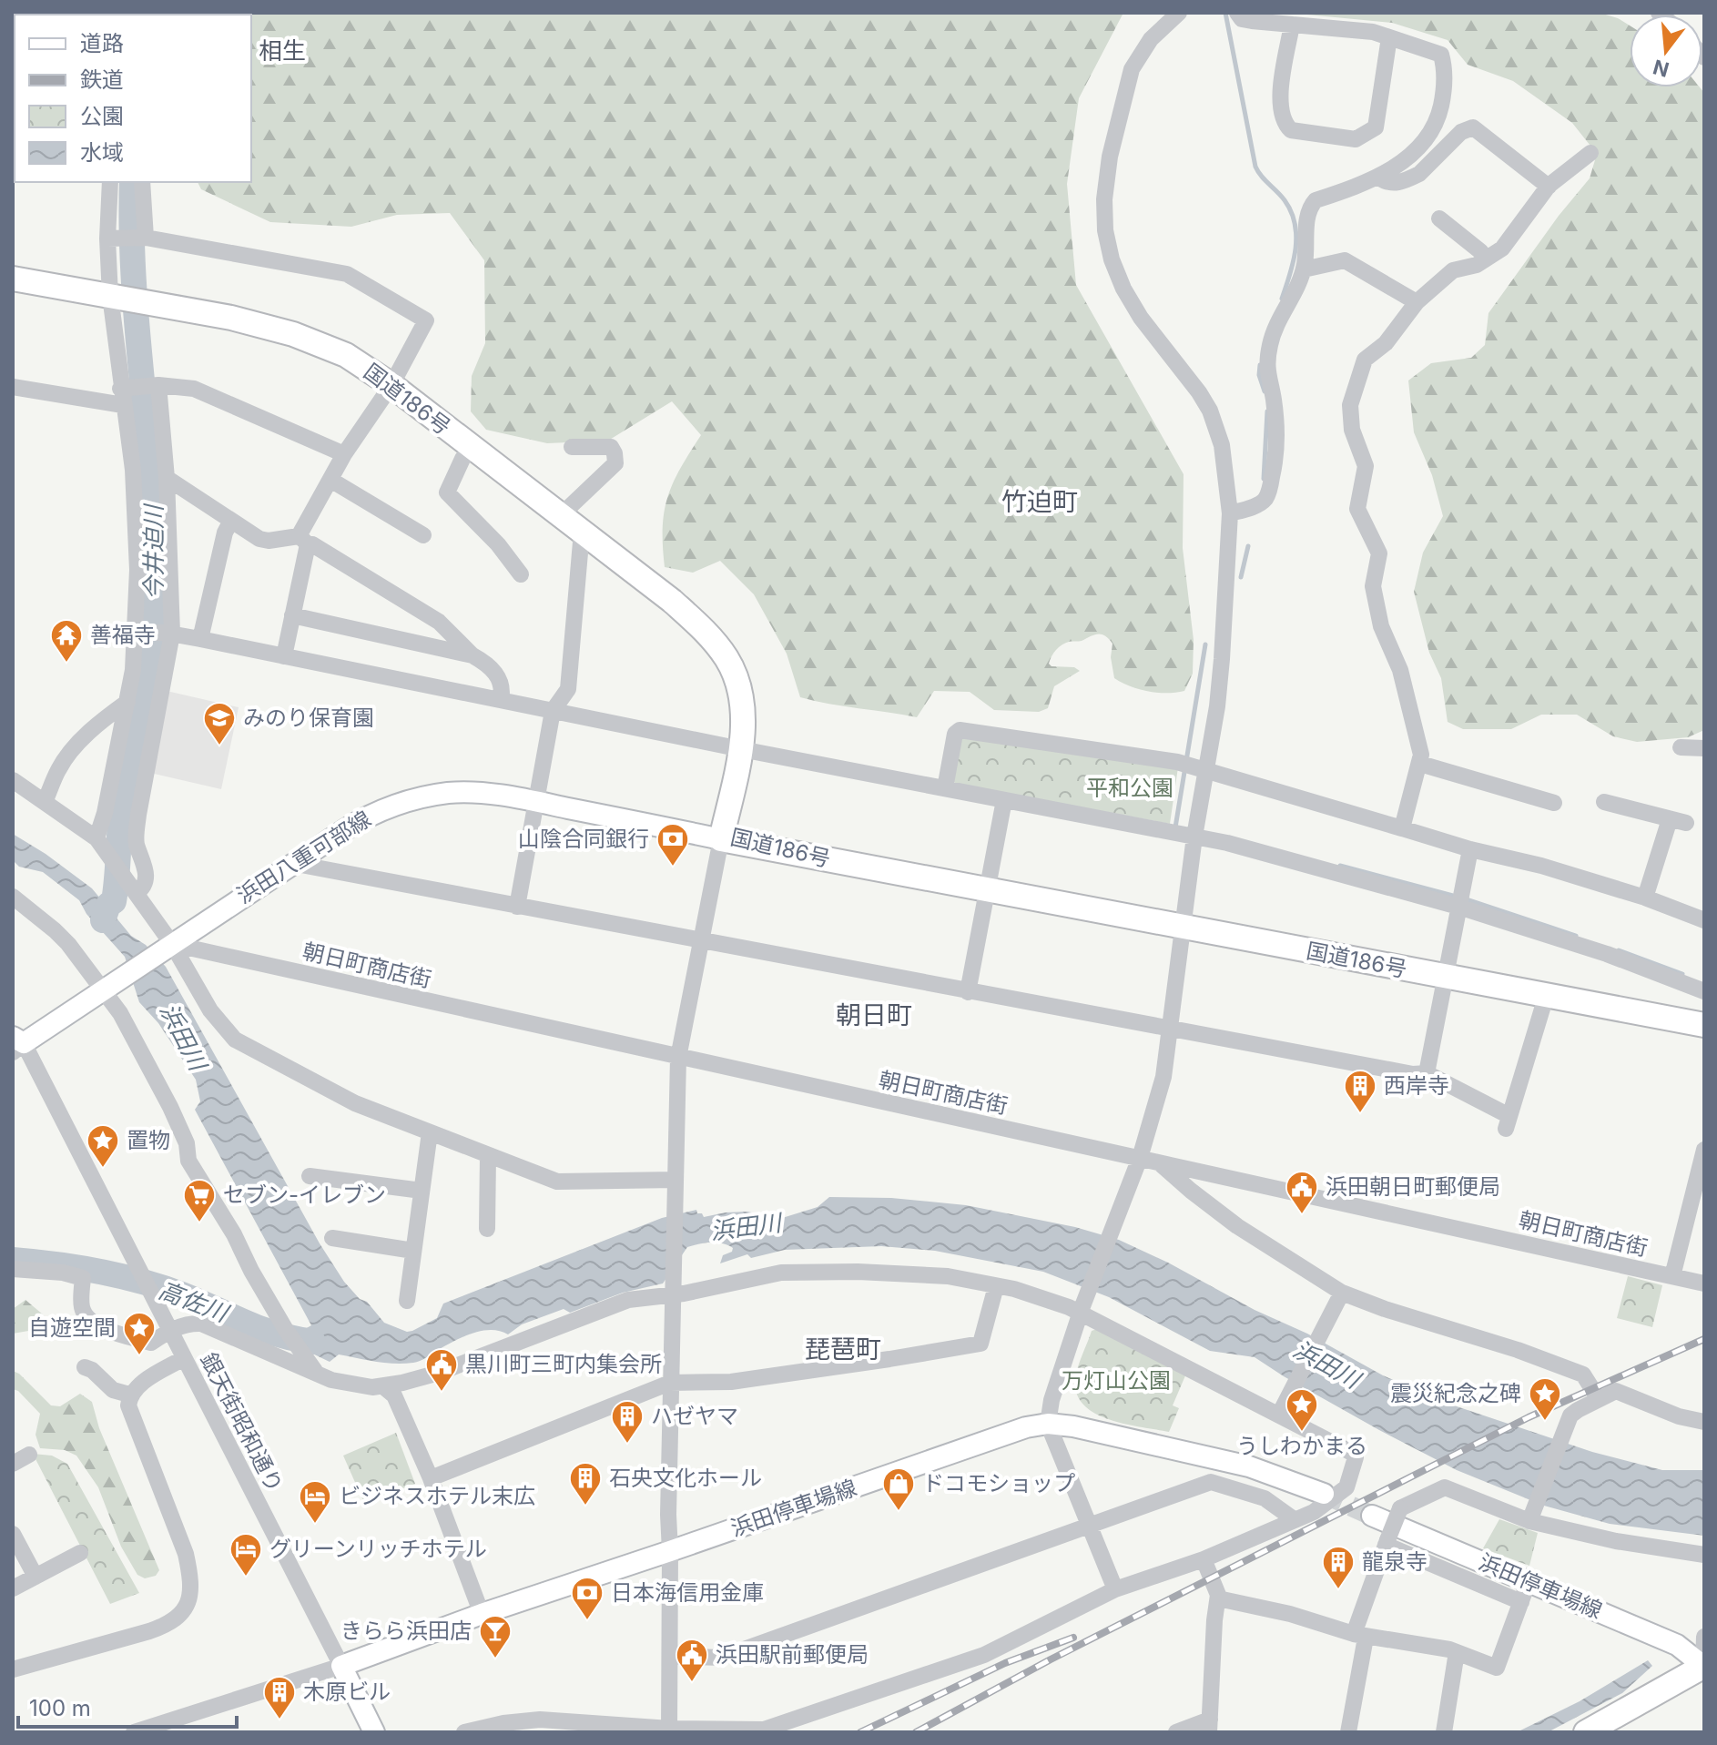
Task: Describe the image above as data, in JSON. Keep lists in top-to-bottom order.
{
  "streets": {
    "highway": ["国道186号"],
    "main road": ["浜田八重可部線", "浜田停車場線"],
    "street": ["朝日町商店街", "銀天街昭和通り"]
  },
  "crossings": [
    ["国道186号", "浜田八重可部線"],
    ["浜田八重可部線", "朝日町商店街"],
    ["浜田八重可部線", "銀天街昭和通り"],
    ["銀天街昭和通り", "浜田停車場線"]
  ],
  "districts": [
    "相生",
    "竹迫町",
    "朝日町",
    "琵琶町"
  ],
  "water": ["今井迫川", "浜田川", "高佐川"],
  "parks": ["平和公園", "万灯山公園"],
  "places": {
    "temple": ["善福寺"],
    "school or university": ["みのり保育園"],
    "bank": ["山陰合同銀行", "日本海信用金庫"],
    "building": [
      "西岸寺",
      "ハゼヤマ",
      "石央文化ホール",
      "龍泉寺",
      "木原ビル"
    ],
    "place": [
      "置物",
      "自遊空間",
      "震災紀念之碑",
      "うしわかまる"
    ],
    "public building": ["浜田朝日町郵便局", "黒川町三町内集会所", "浜田駅前郵便局"],
    "supermarket": ["セブン-イレブン"],
    "shop": ["ドコモショップ"],
    "hotel": ["ビジネスホテル末広", "グリーンリッチホテル"],
    "bar": ["きらら浜田店"]
  },
  "legend": [
    "道路",
    "鉄道",
    "公園",
    "水域"
  ],
  "scale_bar": "100 m",
  "north": "bottom"
}
